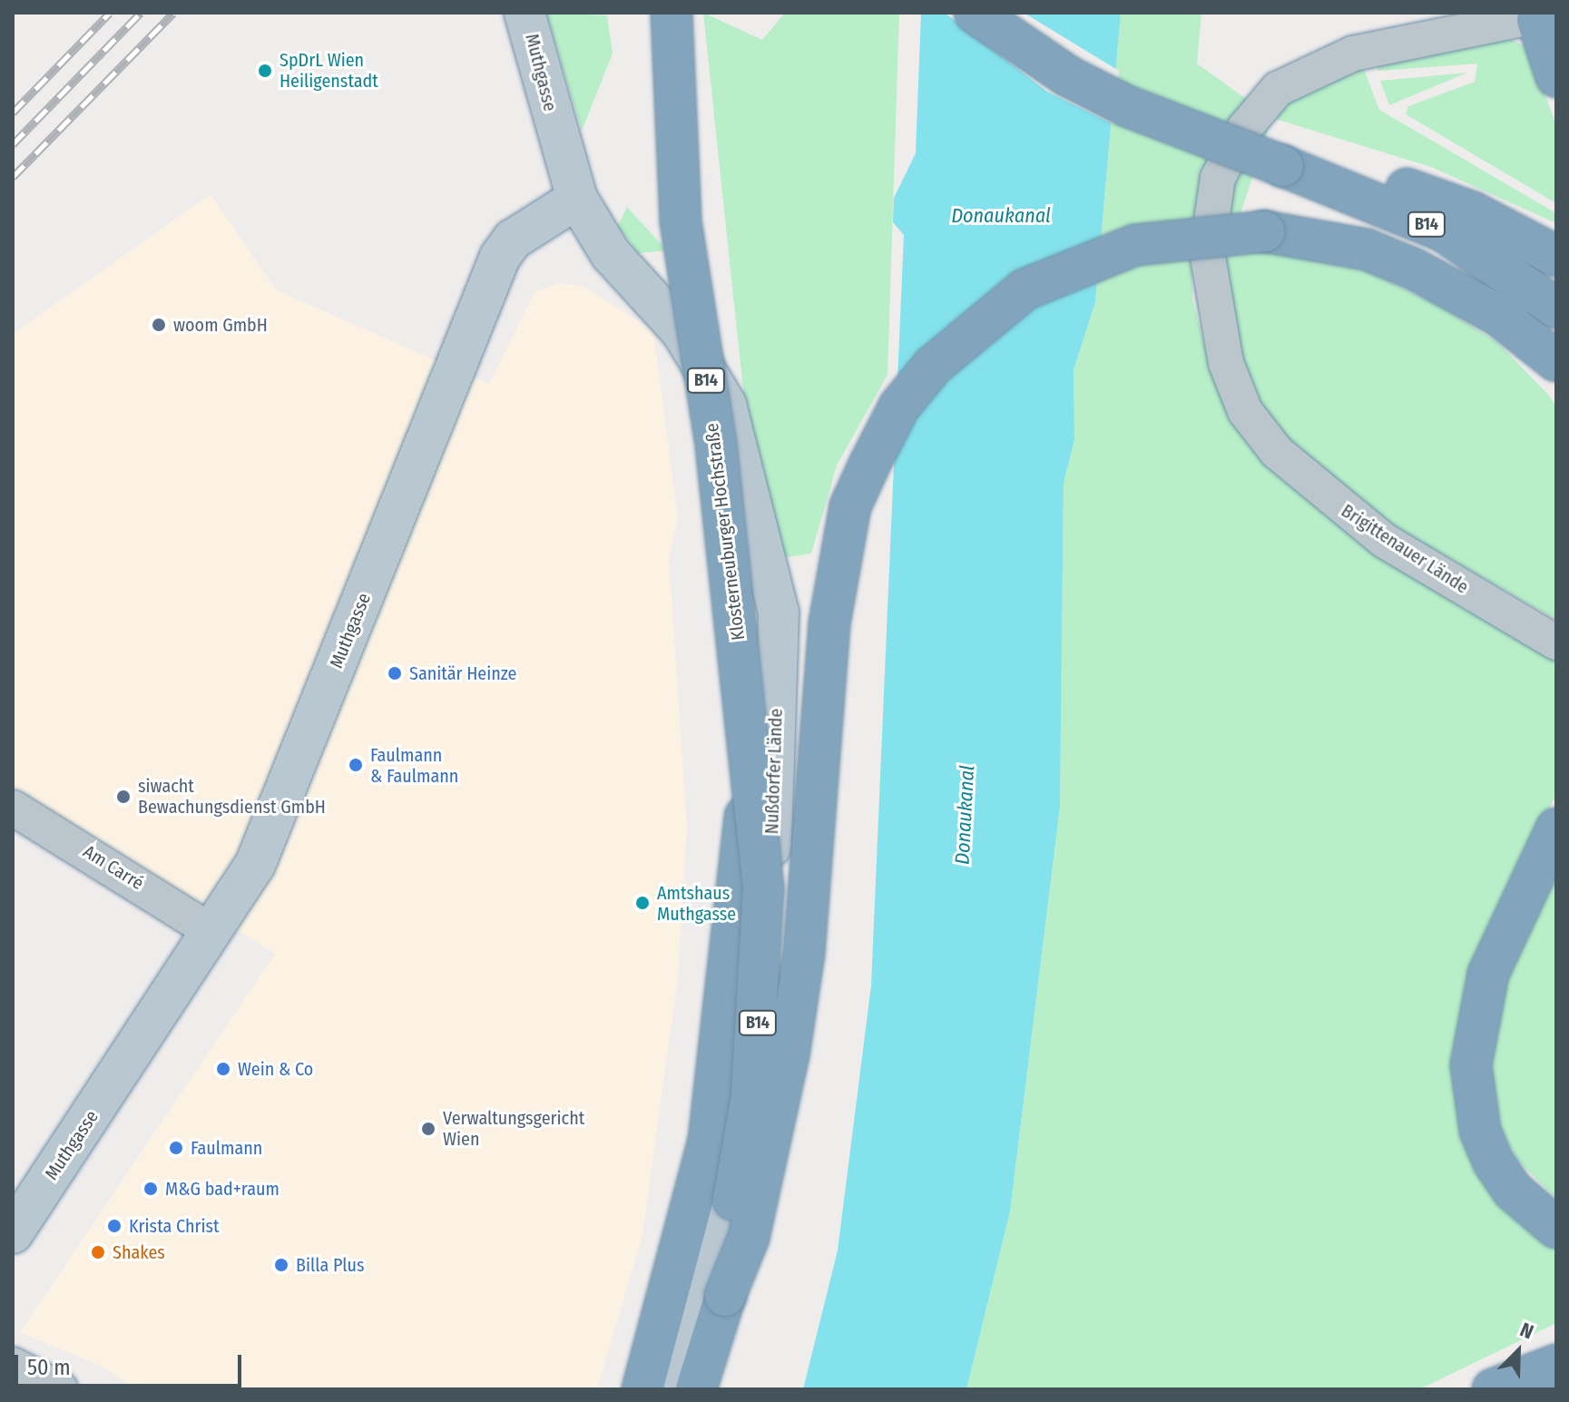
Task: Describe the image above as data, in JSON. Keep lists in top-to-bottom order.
{
  "streets": {
    "highway": ["B14", "Klosterneuburger Hochstraße"],
    "street": [
      "Muthgasse",
      "Brigittenauer Lände",
      "Nußdorfer Lände",
      "Am Carré"
    ]
  },
  "crossings": [
    ["Muthgasse", "Nußdorfer Lände"],
    ["Muthgasse", "Am Carré"],
    ["B14", "Klosterneuburger Hochstraße"]
  ],
  "water": ["Donaukanal"],
  "places": [
    "SpDrL Wien Heiligenstadt",
    "woom GmbH",
    "Sanitär Heinze",
    "Faulmann & Faulmann",
    "siwacht Bewachungsdienst GmbH",
    "Amtshaus Muthgasse",
    "Wein & Co",
    "Verwaltungsgericht Wien",
    "Faulmann",
    "M&G bad+raum",
    "Krista Christ",
    "Shakes",
    "Billa Plus"
  ],
  "scale_bar": "50 m",
  "north": "top right"
}
